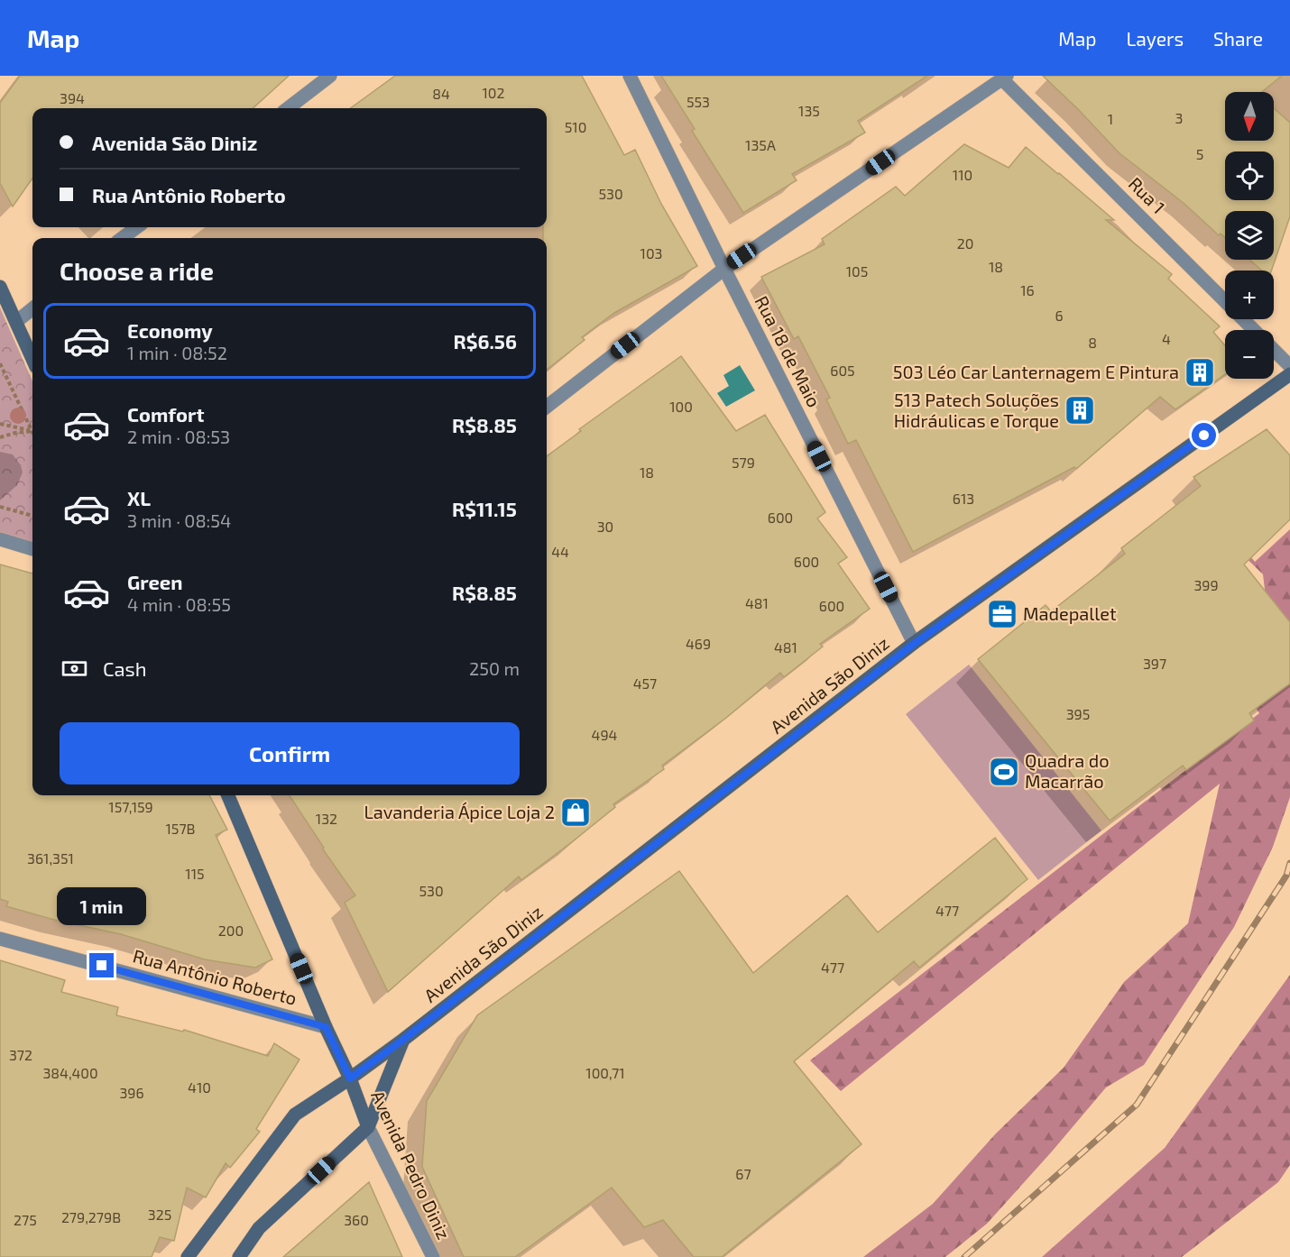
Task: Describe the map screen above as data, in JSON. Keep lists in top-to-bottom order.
{
  "streets": {
    "street": [
      "Rua 1",
      "Rua 18 de Maio",
      "Avenida São Diniz",
      "Rua Antônio Roberto",
      "Avenida Pedro Diniz"
    ]
  },
  "crossings": [
    ["Rua 18 de Maio", "Avenida São Diniz"],
    ["Avenida São Diniz", "Avenida Pedro Diniz"],
    ["Rua Antônio Roberto", "Avenida Pedro Diniz"]
  ],
  "places": {
    "building": ["503 Léo Car Lanternagem E Pintura", "513 Patech Soluções Hidráulicas e Torque"],
    "office": ["Madepallet"],
    "sports": ["Quadra do Macarrão"],
    "shop": ["Lavanderia Ápice Loja 2"]
  },
  "house_numbers": [
    "102",
    "84",
    "394",
    "553",
    "135",
    "3",
    "1",
    "510",
    "135A",
    "5",
    "110",
    "530",
    "20",
    "103",
    "18",
    "105",
    "16",
    "6",
    "4",
    "8",
    "605",
    "100",
    "579",
    "18",
    "613",
    "600",
    "30",
    "44",
    "600",
    "399",
    "481",
    "600",
    "469",
    "481",
    "397",
    "457",
    "395",
    "494",
    "157,159",
    "132",
    "157B",
    "361,351",
    "115",
    "530",
    "477",
    "200",
    "477",
    "372",
    "384,400",
    "100,71",
    "410",
    "396",
    "67",
    "325",
    "279,279B",
    "275",
    "360"
  ],
  "north": "bottom",
  "page": {
    "header": "Map",
    "nav": ["Map", "Layers", "Share"],
    "map_buttons": ["+", "−"],
    "banner": ["Avenida São Diniz", "Rua Antônio Roberto"],
    "heading": "Choose a ride",
    "list": [
      {
        "name": "Economy",
        "note": "1 min · 08:52",
        "value": "R$6.56"
      },
      {
        "name": "Comfort",
        "note": "2 min · 08:53",
        "value": "R$8.85"
      },
      {
        "name": "XL",
        "note": "3 min · 08:54",
        "value": "R$11.15"
      },
      {
        "name": "Green",
        "note": "4 min · 08:55",
        "value": "R$8.85"
      }
    ],
    "pay": ["Cash", "250 m"],
    "buttons": "Confirm",
    "bubble": "1 min"
  }
}
